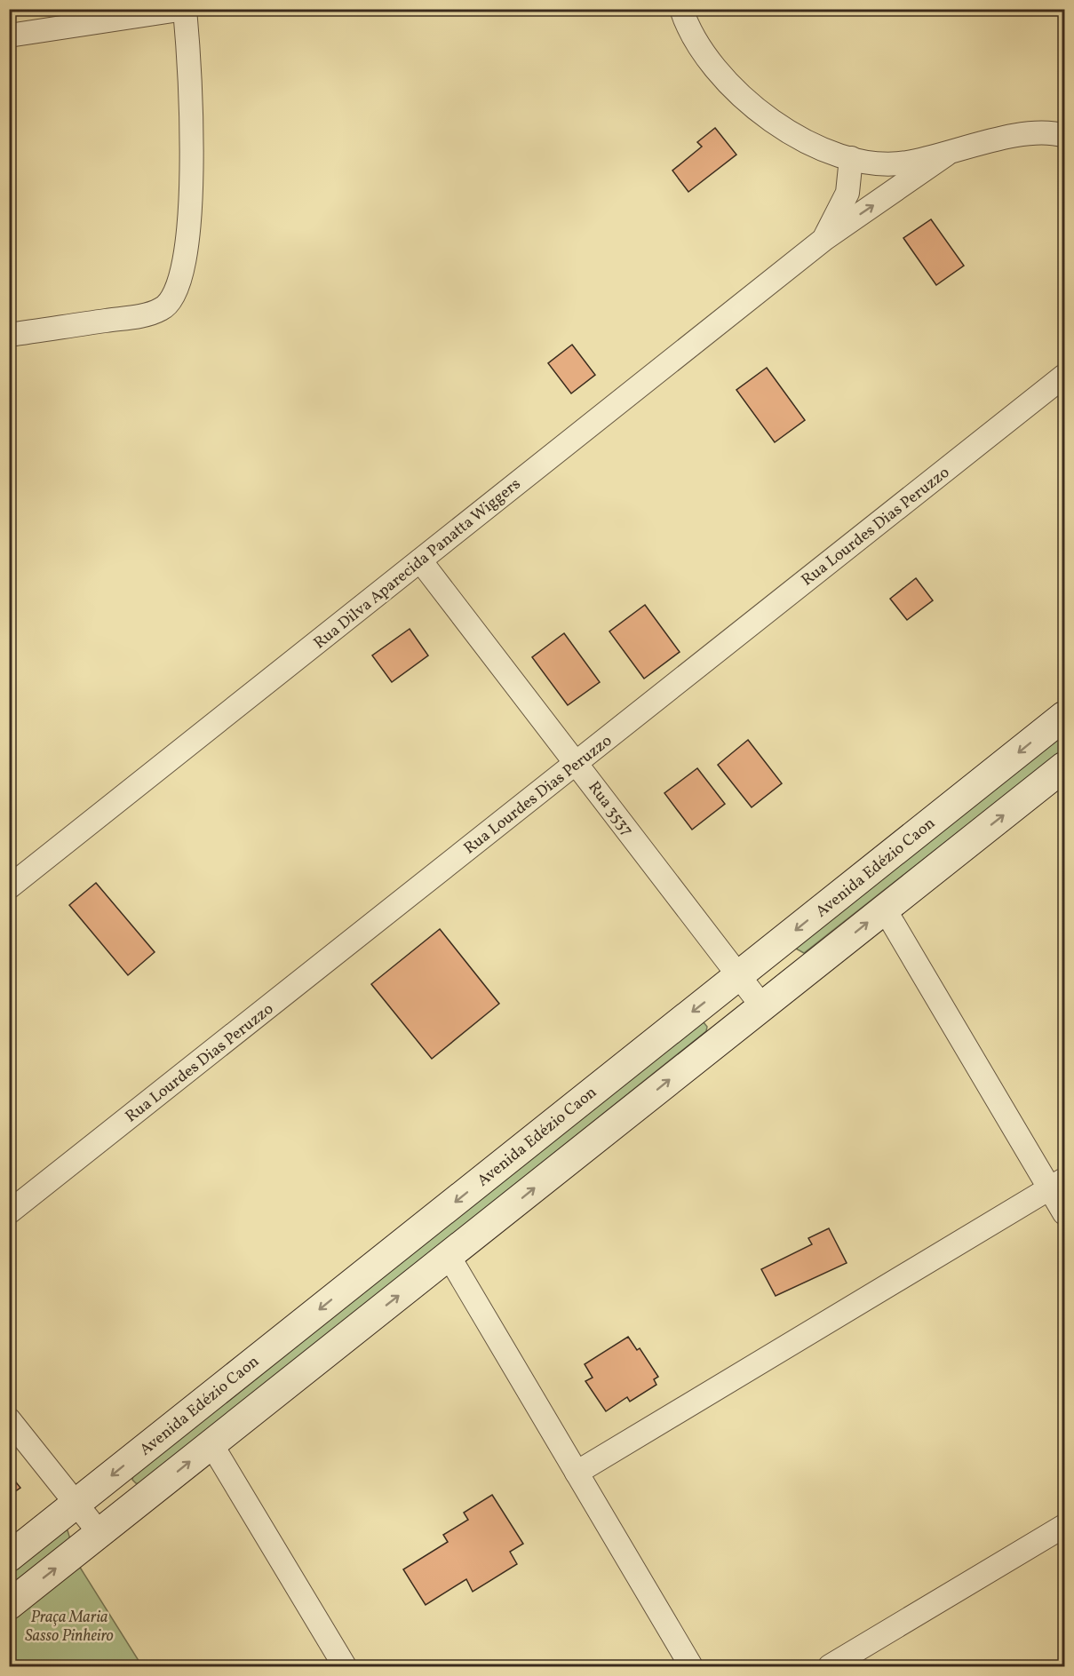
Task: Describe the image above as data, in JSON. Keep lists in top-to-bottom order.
{
  "streets": {
    "main road": ["Avenida Edézio Caon"],
    "street": ["Rua Lourdes Dias Peruzzo", "Rua Dilva Aparecida Panatta Wiggers", "Rua 3537"]
  },
  "crossings": [
    ["Rua Lourdes Dias Peruzzo", "Rua 3537"],
    ["Rua Dilva Aparecida Panatta Wiggers", "Rua 3537"],
    ["Rua 3537", "Avenida Edézio Caon"]
  ],
  "parks": ["Praça Maria Sasso Pinheiro"]
}
